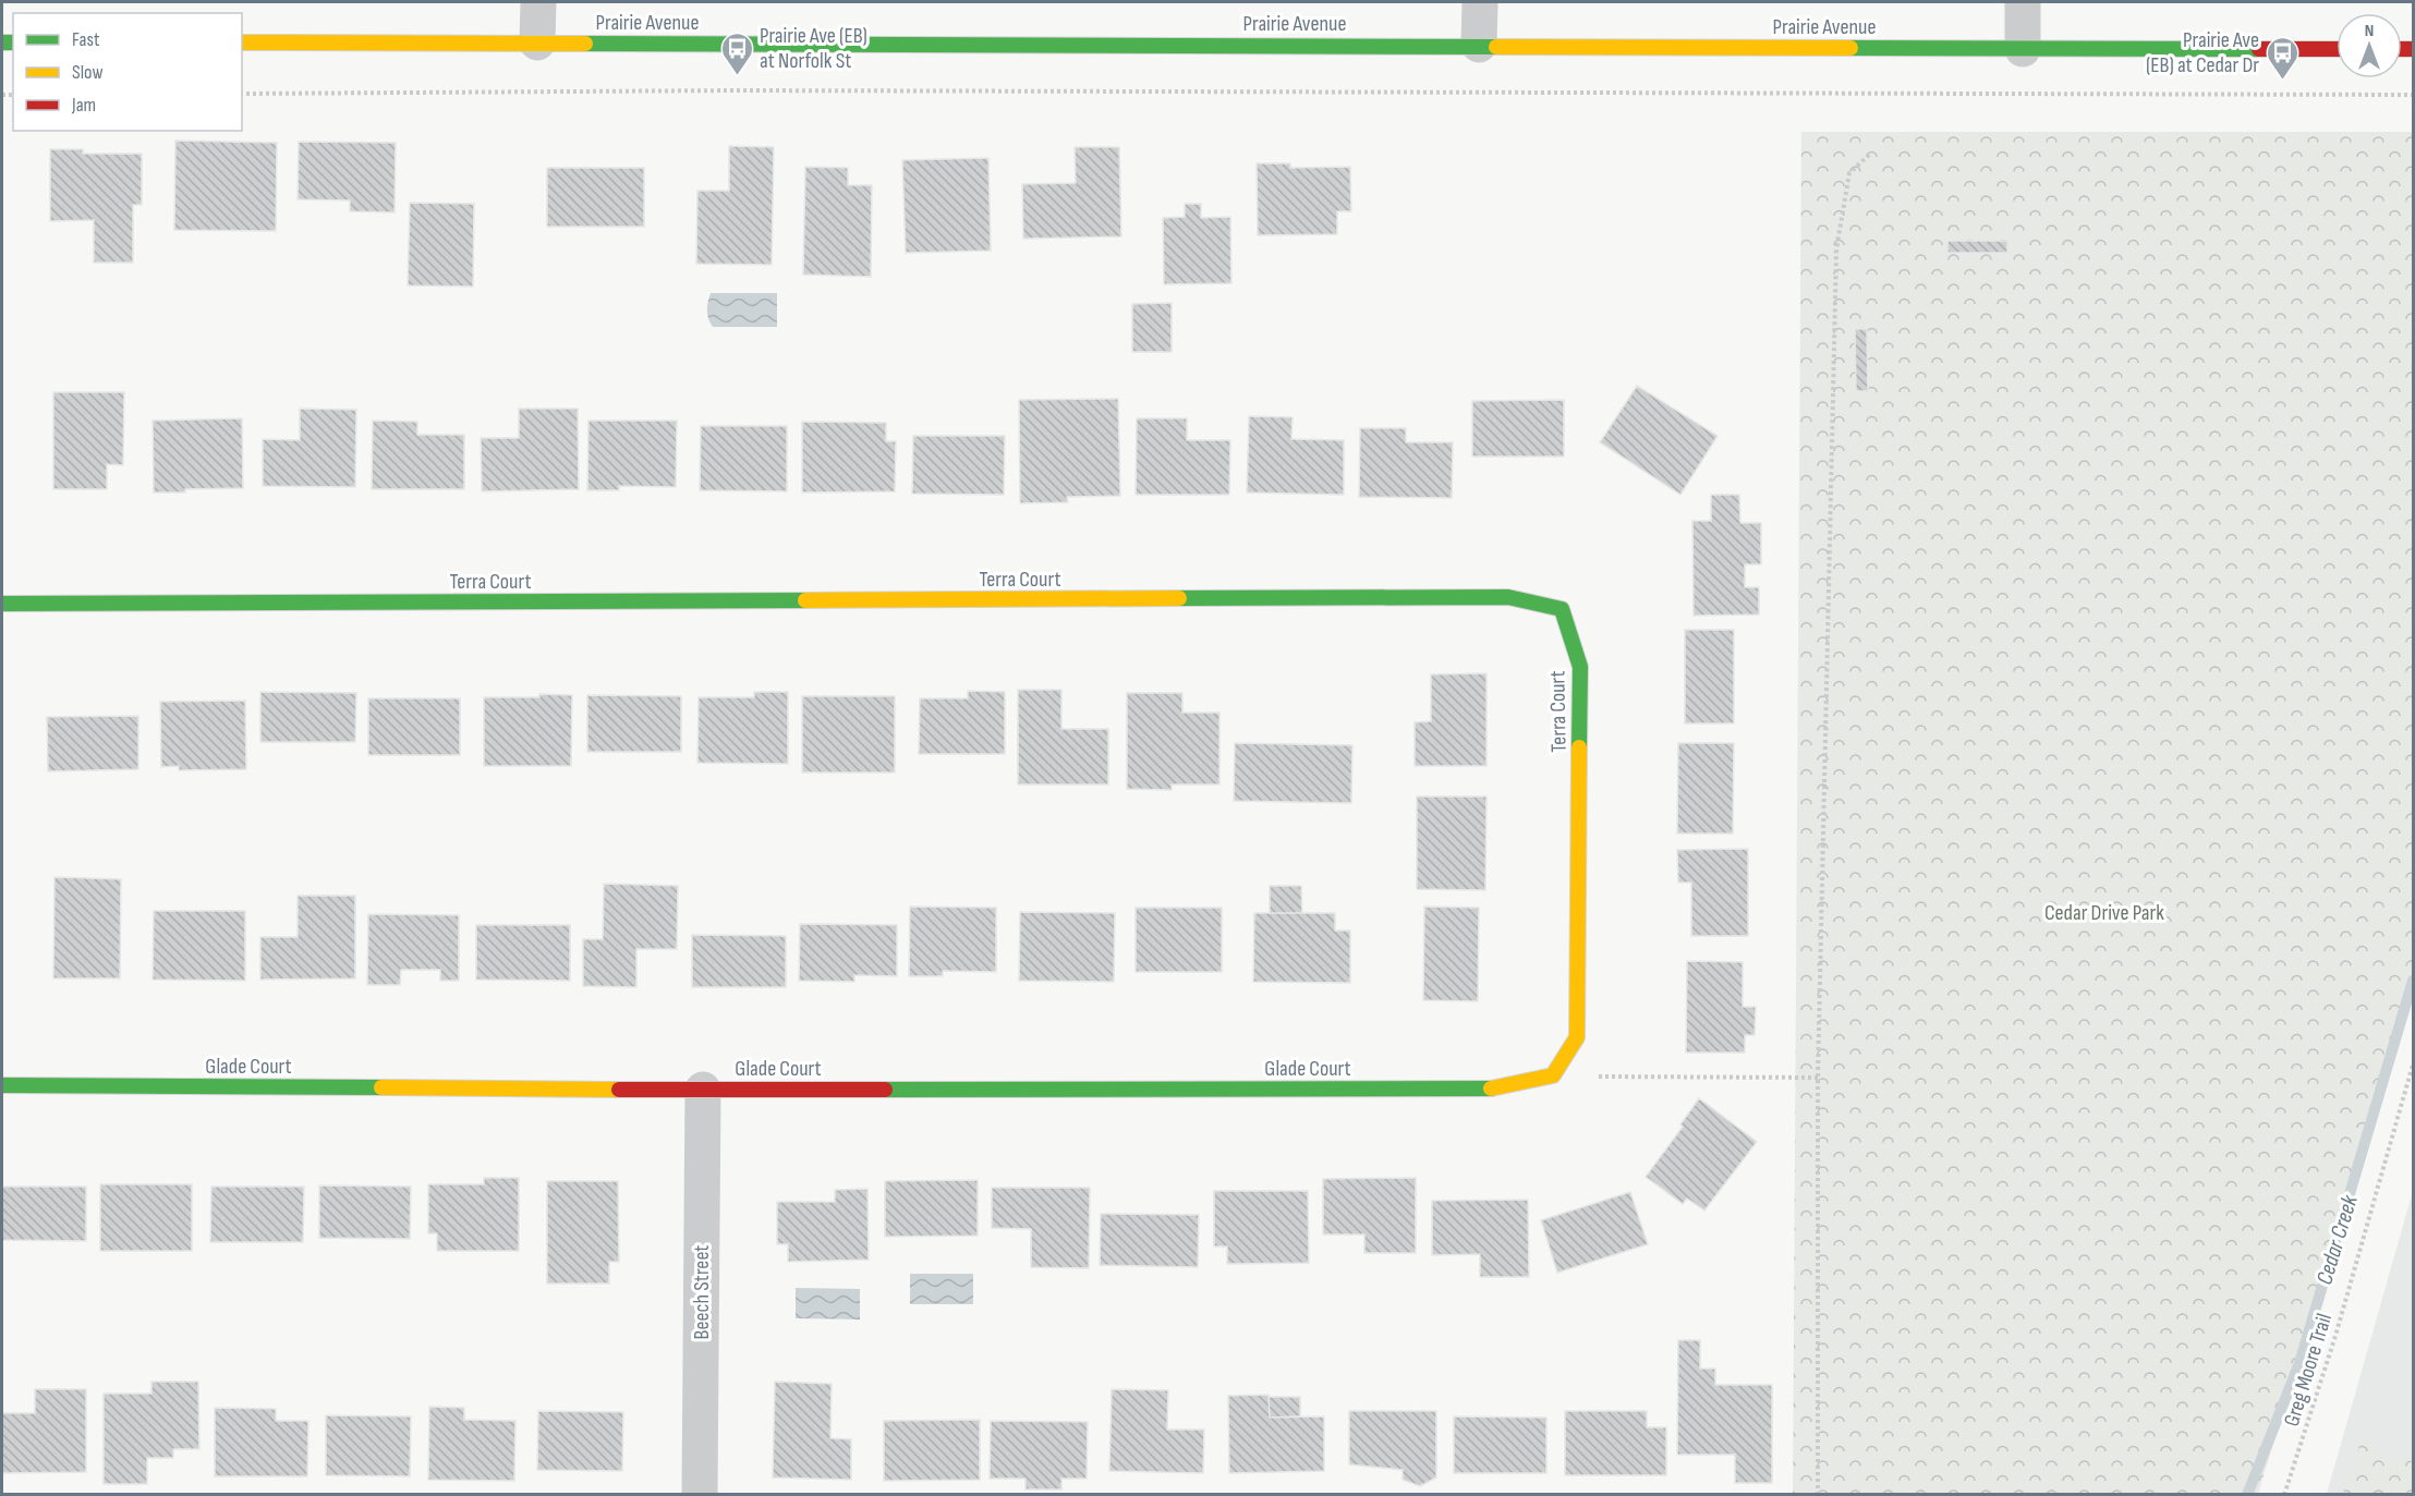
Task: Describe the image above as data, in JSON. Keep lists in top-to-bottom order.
{
  "streets": {
    "street": [
      "Prairie Avenue",
      "Terra Court",
      "Glade Court",
      "Beech Street"
    ],
    "path": ["Greg Moore Trail"]
  },
  "crossings": [
    ["Terra Court", "Glade Court"],
    ["Glade Court", "Beech Street"]
  ],
  "water": ["Cedar Creek"],
  "parks": ["Cedar Drive Park"],
  "places": {
    "bus stop": ["Prairie Ave (EB) at Norfolk St", "Prairie Ave (EB) at Cedar Dr"]
  },
  "legend": ["Fast", "Slow", "Jam"],
  "north": "top"
}
